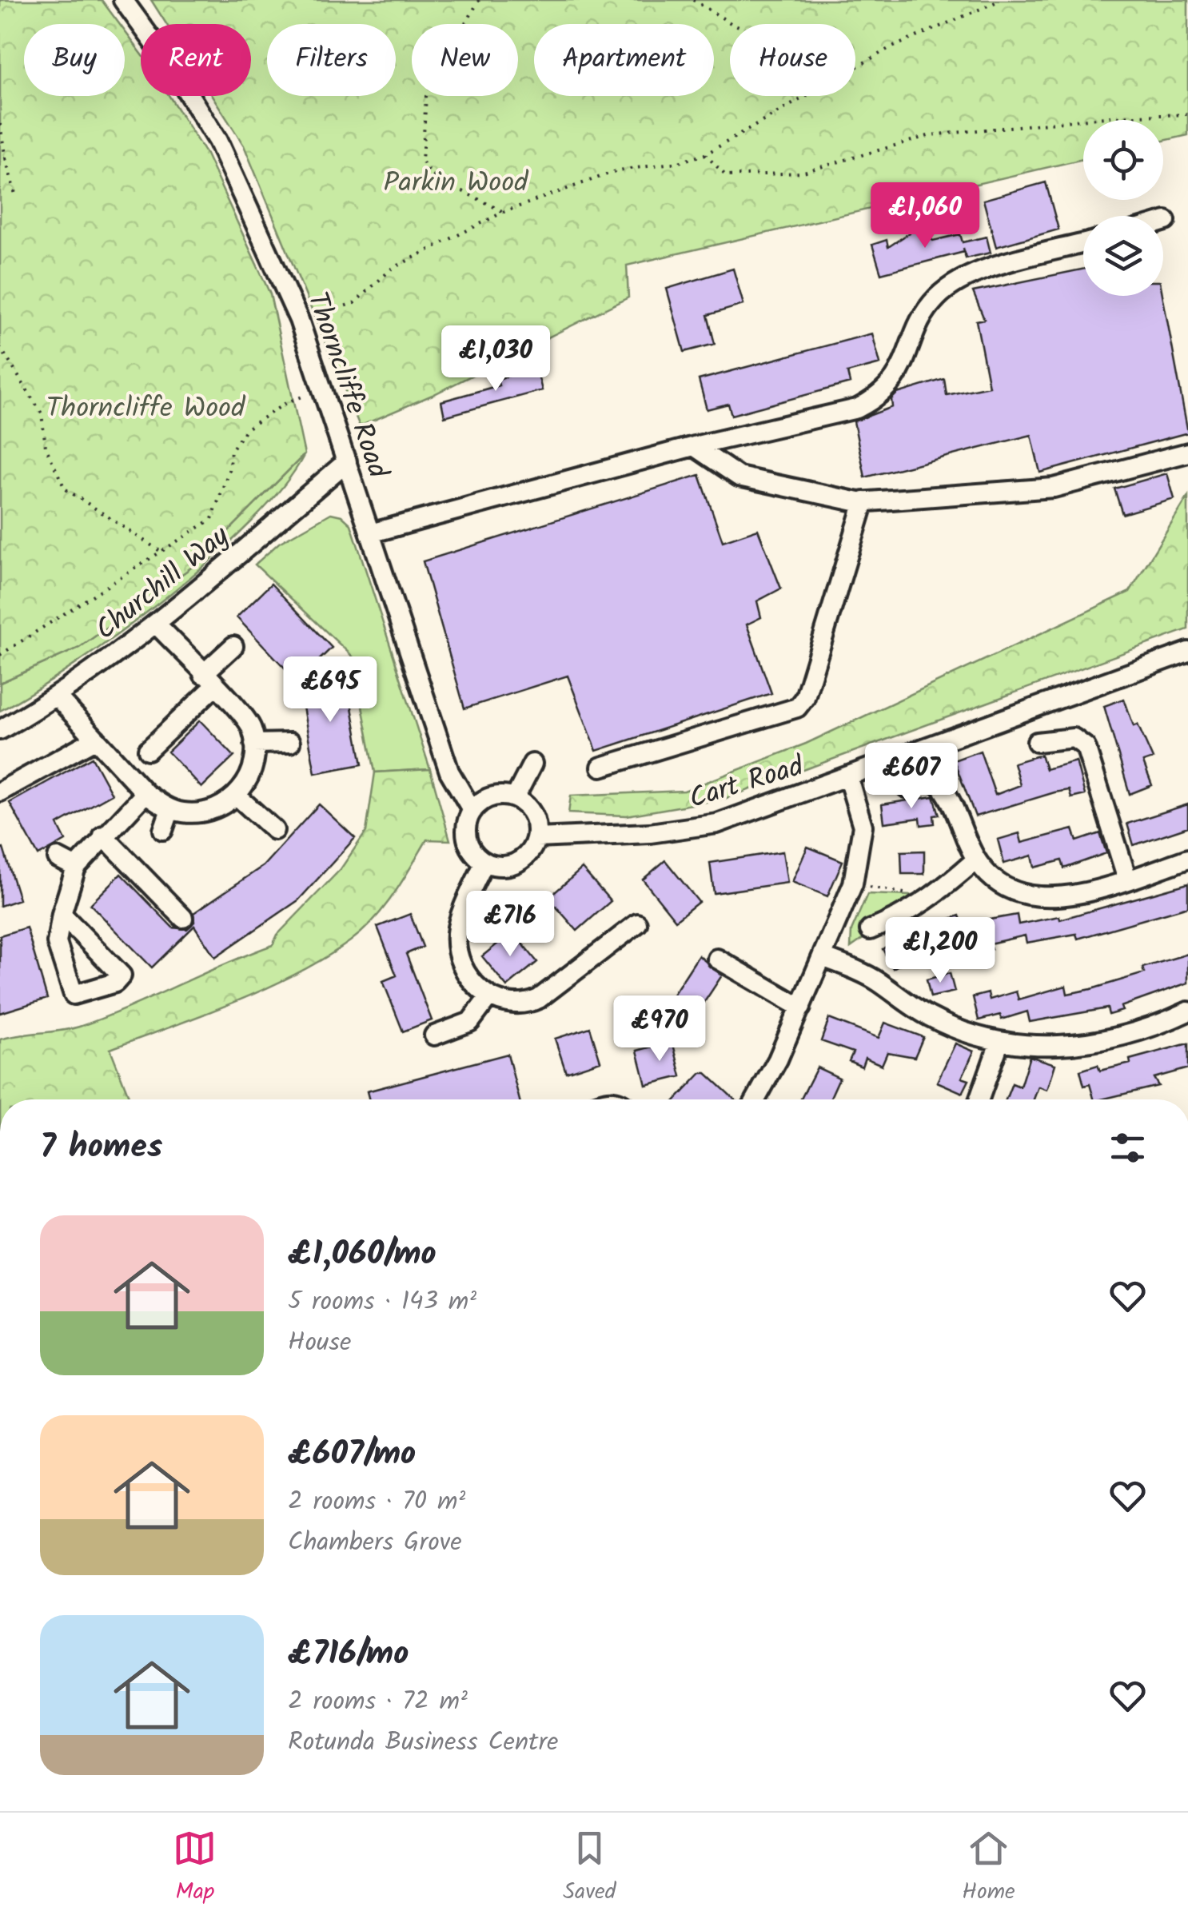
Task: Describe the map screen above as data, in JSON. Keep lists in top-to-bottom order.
{
  "streets": {
    "street": ["Thorncliffe Road", "Churchill Way", "Cart Road"]
  },
  "crossings": [
    ["Thorncliffe Road", "Churchill Way"],
    ["Thorncliffe Road", "Cart Road"]
  ],
  "parks": ["Parkin Wood", "Thorncliffe Wood"],
  "page": {
    "chip": [
      "Buy",
      "Rent",
      "Filters",
      "New",
      "Apartment",
      "House"
    ],
    "price": [
      "£1,060",
      "£1,030",
      "£695",
      "£607",
      "£716",
      "£1,200",
      "£970"
    ],
    "heading": "7 homes",
    "list": [
      {
        "name": "£1,060/mo",
        "note": "5 rooms · 143 m² · House"
      },
      {
        "name": "£607/mo",
        "note": "2 rooms · 70 m² · Chambers Grove"
      },
      {
        "name": "£716/mo",
        "note": "2 rooms · 72 m² · Rotunda Business Centre"
      }
    ],
    "tabs": ["Map", "Saved", "Home"]
  }
}
